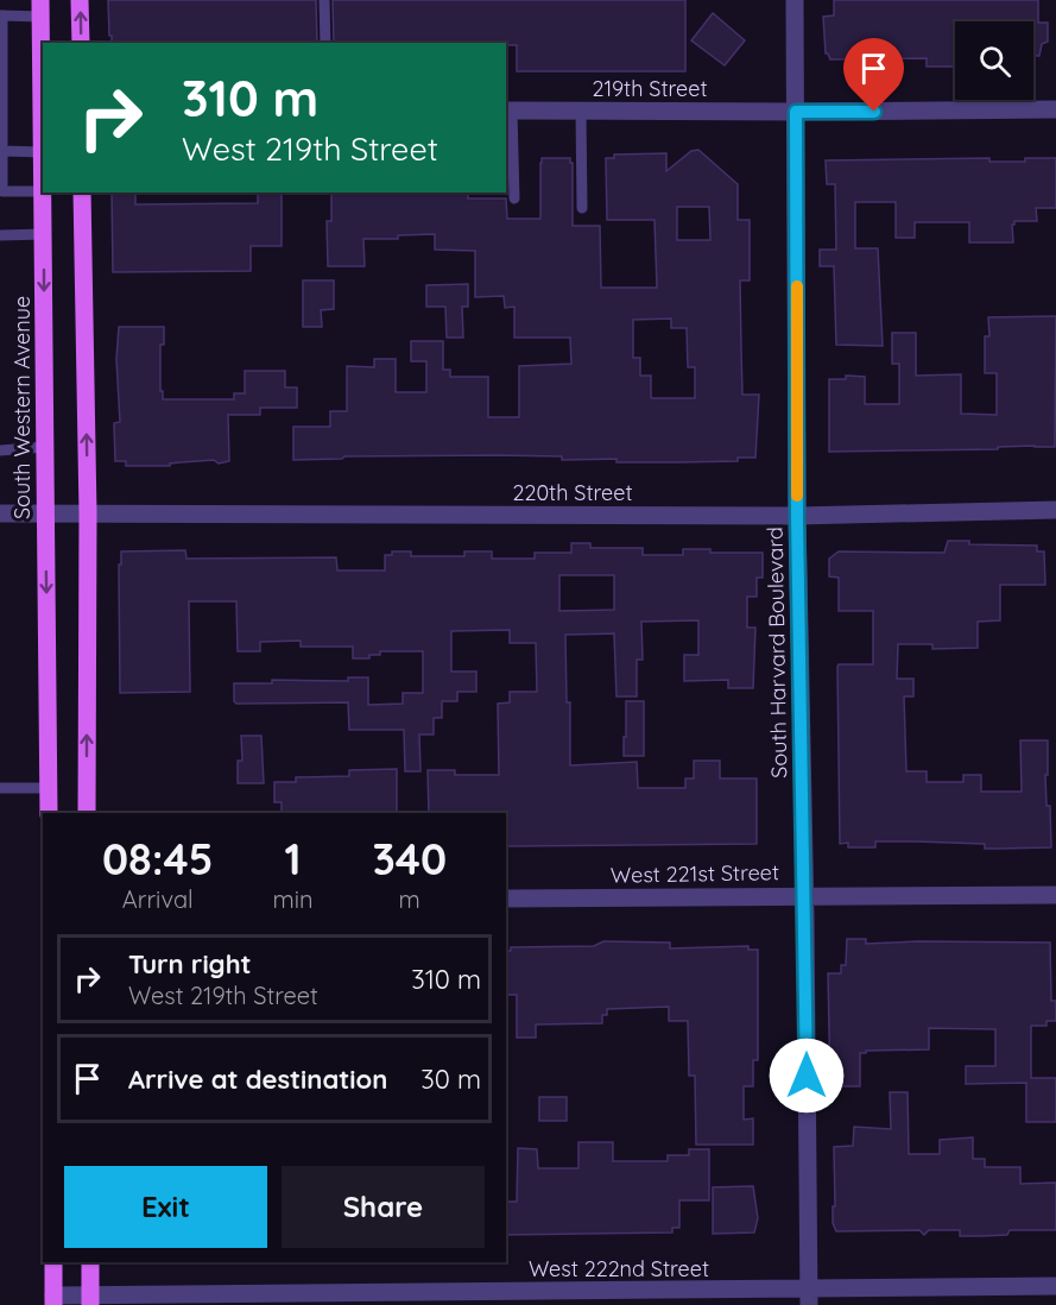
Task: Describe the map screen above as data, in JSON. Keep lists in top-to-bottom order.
{
  "streets": {
    "main road": ["South Western Avenue"],
    "street": [
      "219th Street",
      "220th Street",
      "South Harvard Boulevard",
      "West 221st Street",
      "West 222nd Street"
    ]
  },
  "crossings": [
    ["219th Street", "South Harvard Boulevard"],
    ["South Western Avenue", "220th Street"],
    ["220th Street", "South Harvard Boulevard"],
    ["South Harvard Boulevard", "West 221st Street"],
    ["South Harvard Boulevard", "West 222nd Street"]
  ],
  "page": {
    "turn": ["310 m", "West 219th Street"],
    "eta": [
      "08:45",
      "Arrival",
      "1",
      "min",
      "340",
      "m"
    ],
    "list": [
      {
        "name": "Turn right",
        "note": "West 219th Street",
        "value": "310 m"
      },
      {
        "name": "Arrive at destination",
        "value": "30 m"
      }
    ],
    "buttons": ["Exit", "Share"]
  }
}
